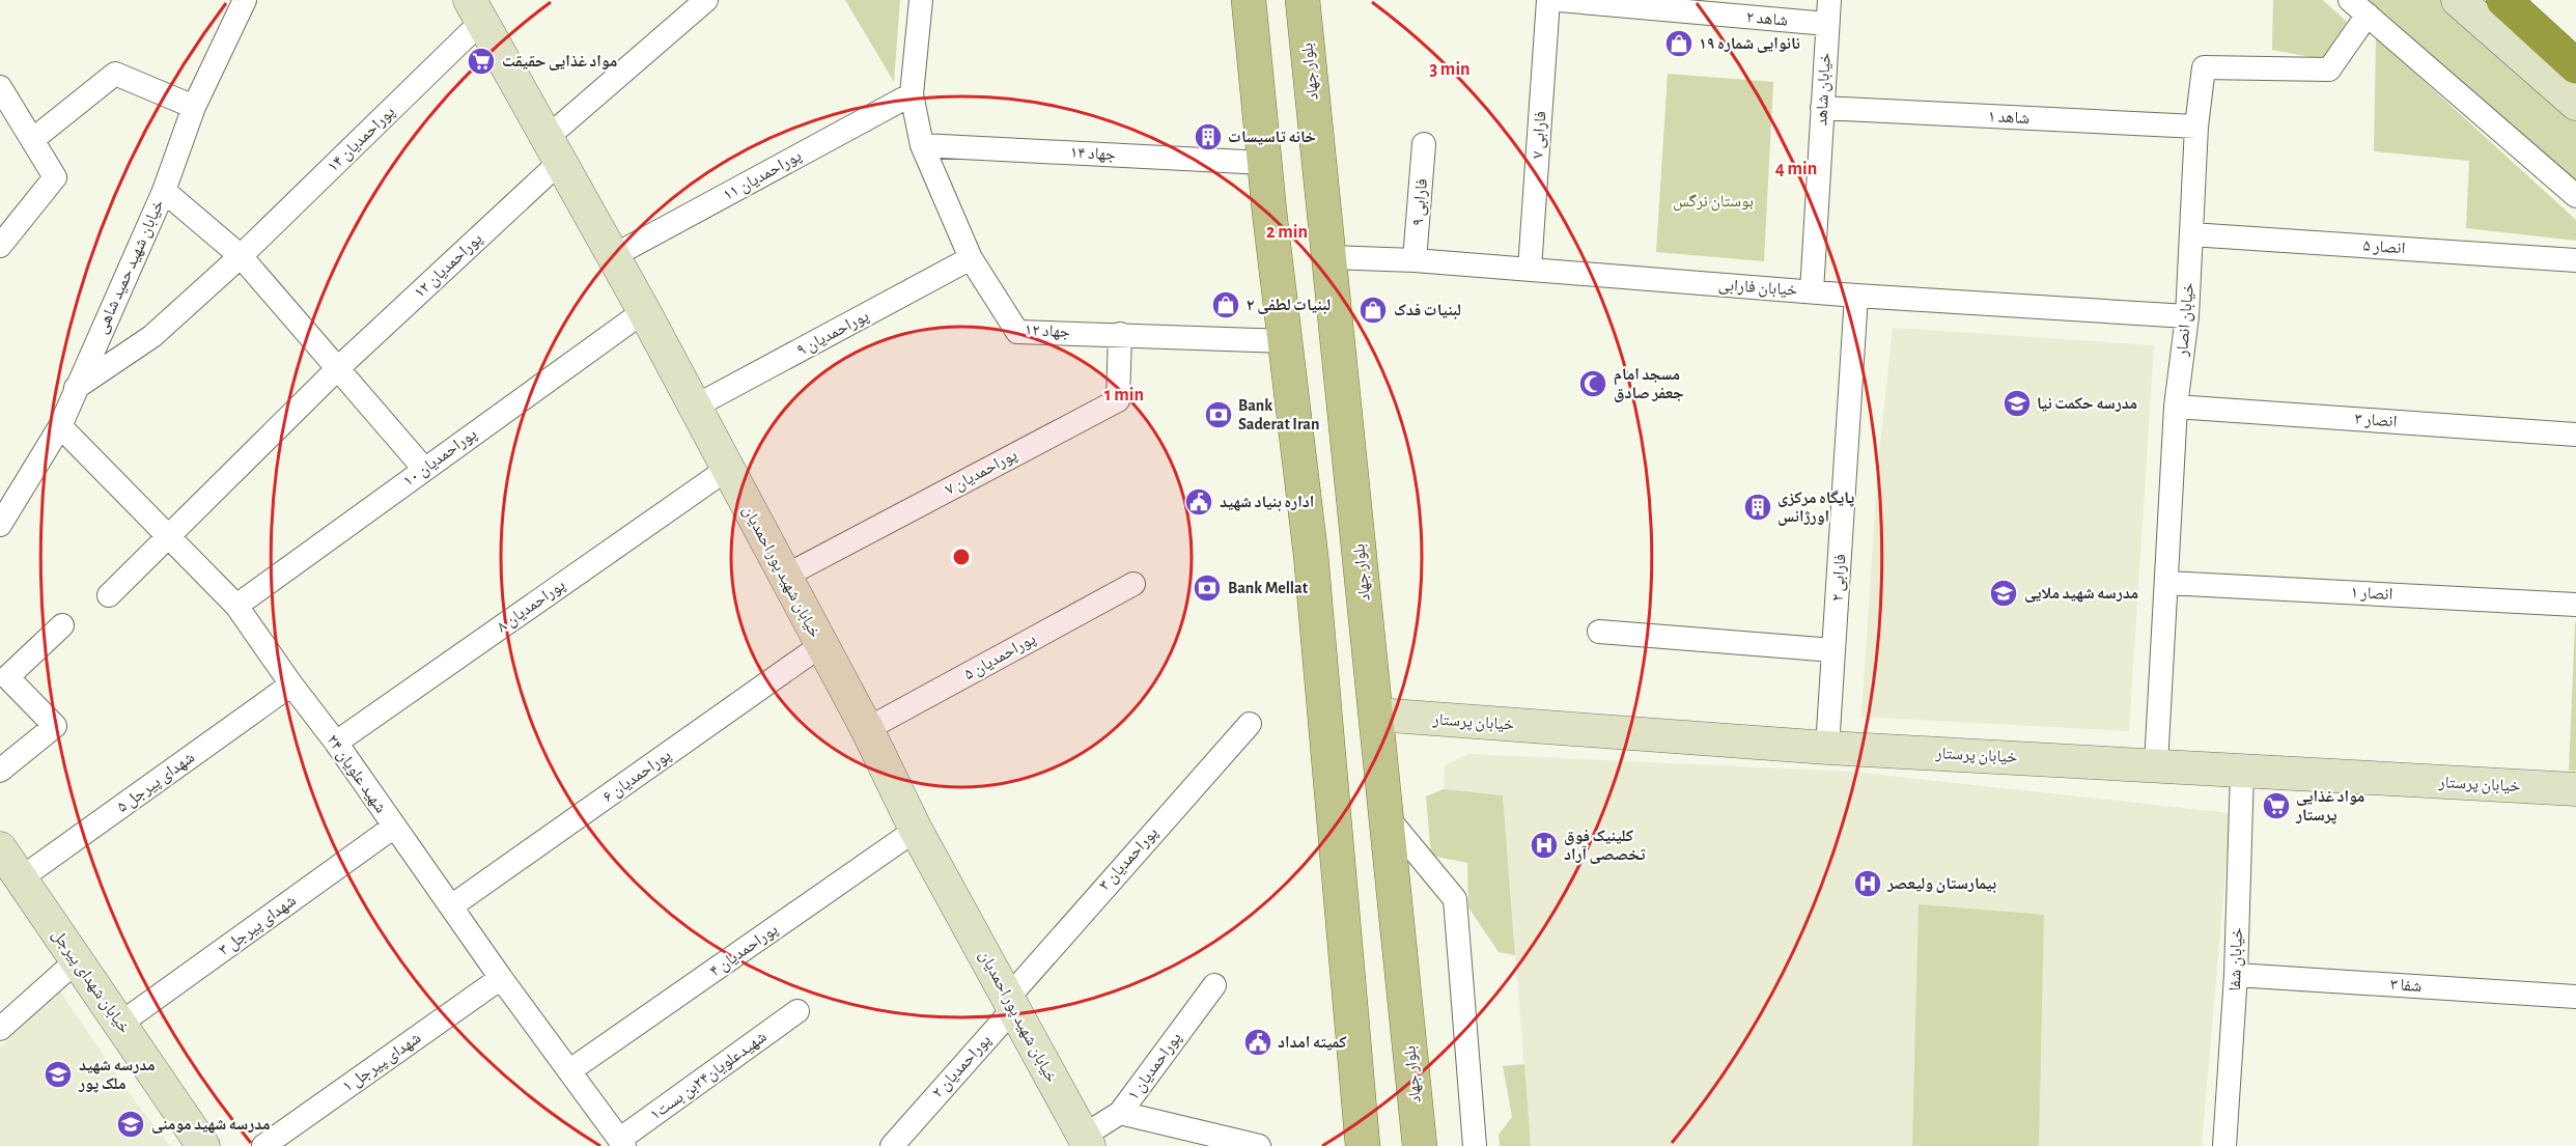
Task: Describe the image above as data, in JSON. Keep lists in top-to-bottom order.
{
  "streets": {
    "main road": ["بلوار جهاد"],
    "street": [
      "شاهد ۲",
      "خیابان شاهد",
      "شاهد ۱",
      "فارابی ۷",
      "پوراحمدیان ۱۴",
      "جهاد ۱۴",
      "پوراحمدیان ۱۱",
      "فارابی ۹",
      "انصار ۵",
      "پوراحمدیان ۱۲",
      "خیابان شهید حمید شاهی",
      "خیابان فارابی",
      "خیابان انصار",
      "جهاد ۱۲",
      "پوراحمدیان ۹",
      "انصار ۳",
      "پوراحمدیان ۱۰",
      "پوراحمدیان ۷",
      "خیابان شهید پور احمدیان",
      "فارابی ۲",
      "انصار ۱",
      "پوراحمدیان ۸",
      "پوراحمدیان ۵",
      "خیابان پرستار",
      "شهید علویان ۲۴",
      "پوراحمدیان ۶",
      "شهدای پیرجل ۵",
      "پوراحمدیان ۳",
      "شهدای پیرجل ۳",
      "پوراحمدیان ۴",
      "خیابان شفا",
      "خیابان شهدای پیرجل",
      "شفا ۳",
      "شهدای ‍‍‍‍‍‍پیرجل ۱",
      "پوراحمدیان ۲",
      "پوراحمدیان ۱",
      "شهیدعلویان۲۴بن بست۱"
    ]
  },
  "crossings": [
    ["شاهد ۲", "خیابان شاهد"],
    ["بلوار جهاد", "خیابان فارابی"],
    ["بلوار جهاد", "خیابان پرستار"],
    ["خیابان شاهد", "شاهد ۱"],
    ["خیابان شاهد", "خیابان فارابی"],
    ["شاهد ۱", "خیابان انصار"],
    ["فارابی ۷", "خیابان فارابی"],
    ["پوراحمدیان ۱۴", "خیابان شهید حمید شاهی"],
    ["پوراحمدیان ۱۴", "خیابان شهید پور احمدیان"],
    ["جهاد ۱۴", "جهاد ۱۲"],
    ["پوراحمدیان ۱۱", "جهاد ۱۲"],
    ["پوراحمدیان ۱۱", "خیابان شهید پور احمدیان"],
    ["فارابی ۹", "خیابان فارابی"],
    ["انصار ۵", "خیابان انصار"],
    ["پوراحمدیان ۱۲", "خیابان شهید پور احمدیان"],
    ["پوراحمدیان ۱۲", "شهید علویان ۲۴"],
    ["خیابان شهید حمید شاهی", "شهید علویان ۲۴"],
    ["خیابان فارابی", "خیابان انصار"],
    ["خیابان فارابی", "فارابی ۲"],
    ["خیابان انصار", "انصار ۳"],
    ["خیابان انصار", "انصار ۱"],
    ["خیابان انصار", "خیابان پرستار"],
    ["جهاد ۱۲", "پوراحمدیان ۹"],
    ["جهاد ۱۲", "پوراحمدیان ۷"],
    ["پوراحمدیان ۹", "خیابان شهید پور احمدیان"],
    ["پوراحمدیان ۱۰", "خیابان شهید پور احمدیان"],
    ["پوراحمدیان ۱۰", "شهید علویان ۲۴"],
    ["پوراحمدیان ۷", "خیابان شهید پور احمدیان"],
    ["خیابان شهید پور احمدیان", "پوراحمدیان ۸"],
    ["خیابان شهید پور احمدیان", "پوراحمدیان ۵"],
    ["خیابان شهید پور احمدیان", "پوراحمدیان ۶"],
    ["خیابان شهید پور احمدیان", "پوراحمدیان ۳"],
    ["خیابان شهید پور احمدیان", "پوراحمدیان ۴"],
    ["خیابان شهید پور احمدیان", "پوراحمدیان ۲"],
    ["خیابان شهید پور احمدیان", "پوراحمدیان ۱"],
    ["فارابی ۲", "خیابان پرستار"],
    ["پوراحمدیان ۸", "شهید علویان ۲۴"],
    ["خیابان پرستار", "خیابان شفا"],
    ["شهید علویان ۲۴", "پوراحمدیان ۶"],
    ["شهید علویان ۲۴", "شهدای پیرجل ۵"],
    ["شهید علویان ۲۴", "شهدای پیرجل ۳"],
    ["شهید علویان ۲۴", "پوراحمدیان ۴"],
    ["شهید علویان ۲۴", "شهدای ‍‍‍‍‍‍پیرجل ۱"],
    ["شهید علویان ۲۴", "شهیدعلویان۲۴بن بست۱"],
    ["شهدای پیرجل ۵", "خیابان شهدای پیرجل"],
    ["پوراحمدیان ۳", "پوراحمدیان ۲"],
    ["شهدای پیرجل ۳", "خیابان شهدای پیرجل"],
    ["خیابان شفا", "شفا ۳"]
  ],
  "parks": ["بوستان نرگس"],
  "places": {
    "shop": ["نانوایی شماره ۱۹", "لبنیات لطفی ۲", "لبنیات فدک"],
    "supermarket": ["مواد غذایی حقیقت", "مواد غذایی پرستار"],
    "building": ["خانه تاسیسات", "پایگاه مرکزی اورژانس"],
    "mosque": ["مسجد امام جعفر صادق"],
    "school or university": [
      "مدرسه حکمت نیا",
      "مدرسه شهید ملایی",
      "مدرسه شهید ملک پور",
      "مدرسه شهید مومنی"
    ],
    "bank": ["Bank Saderat Iran", "Bank Mellat"],
    "public building": ["اداره بنیاد شهید", "کمیته امداد"],
    "hospital": ["کلینیک فوق تخصصی آراد", "بیمارستان ولیعصر"]
  },
  "rings": [
    "3 min",
    "4 min",
    "2 min",
    "1 min"
  ]
}
